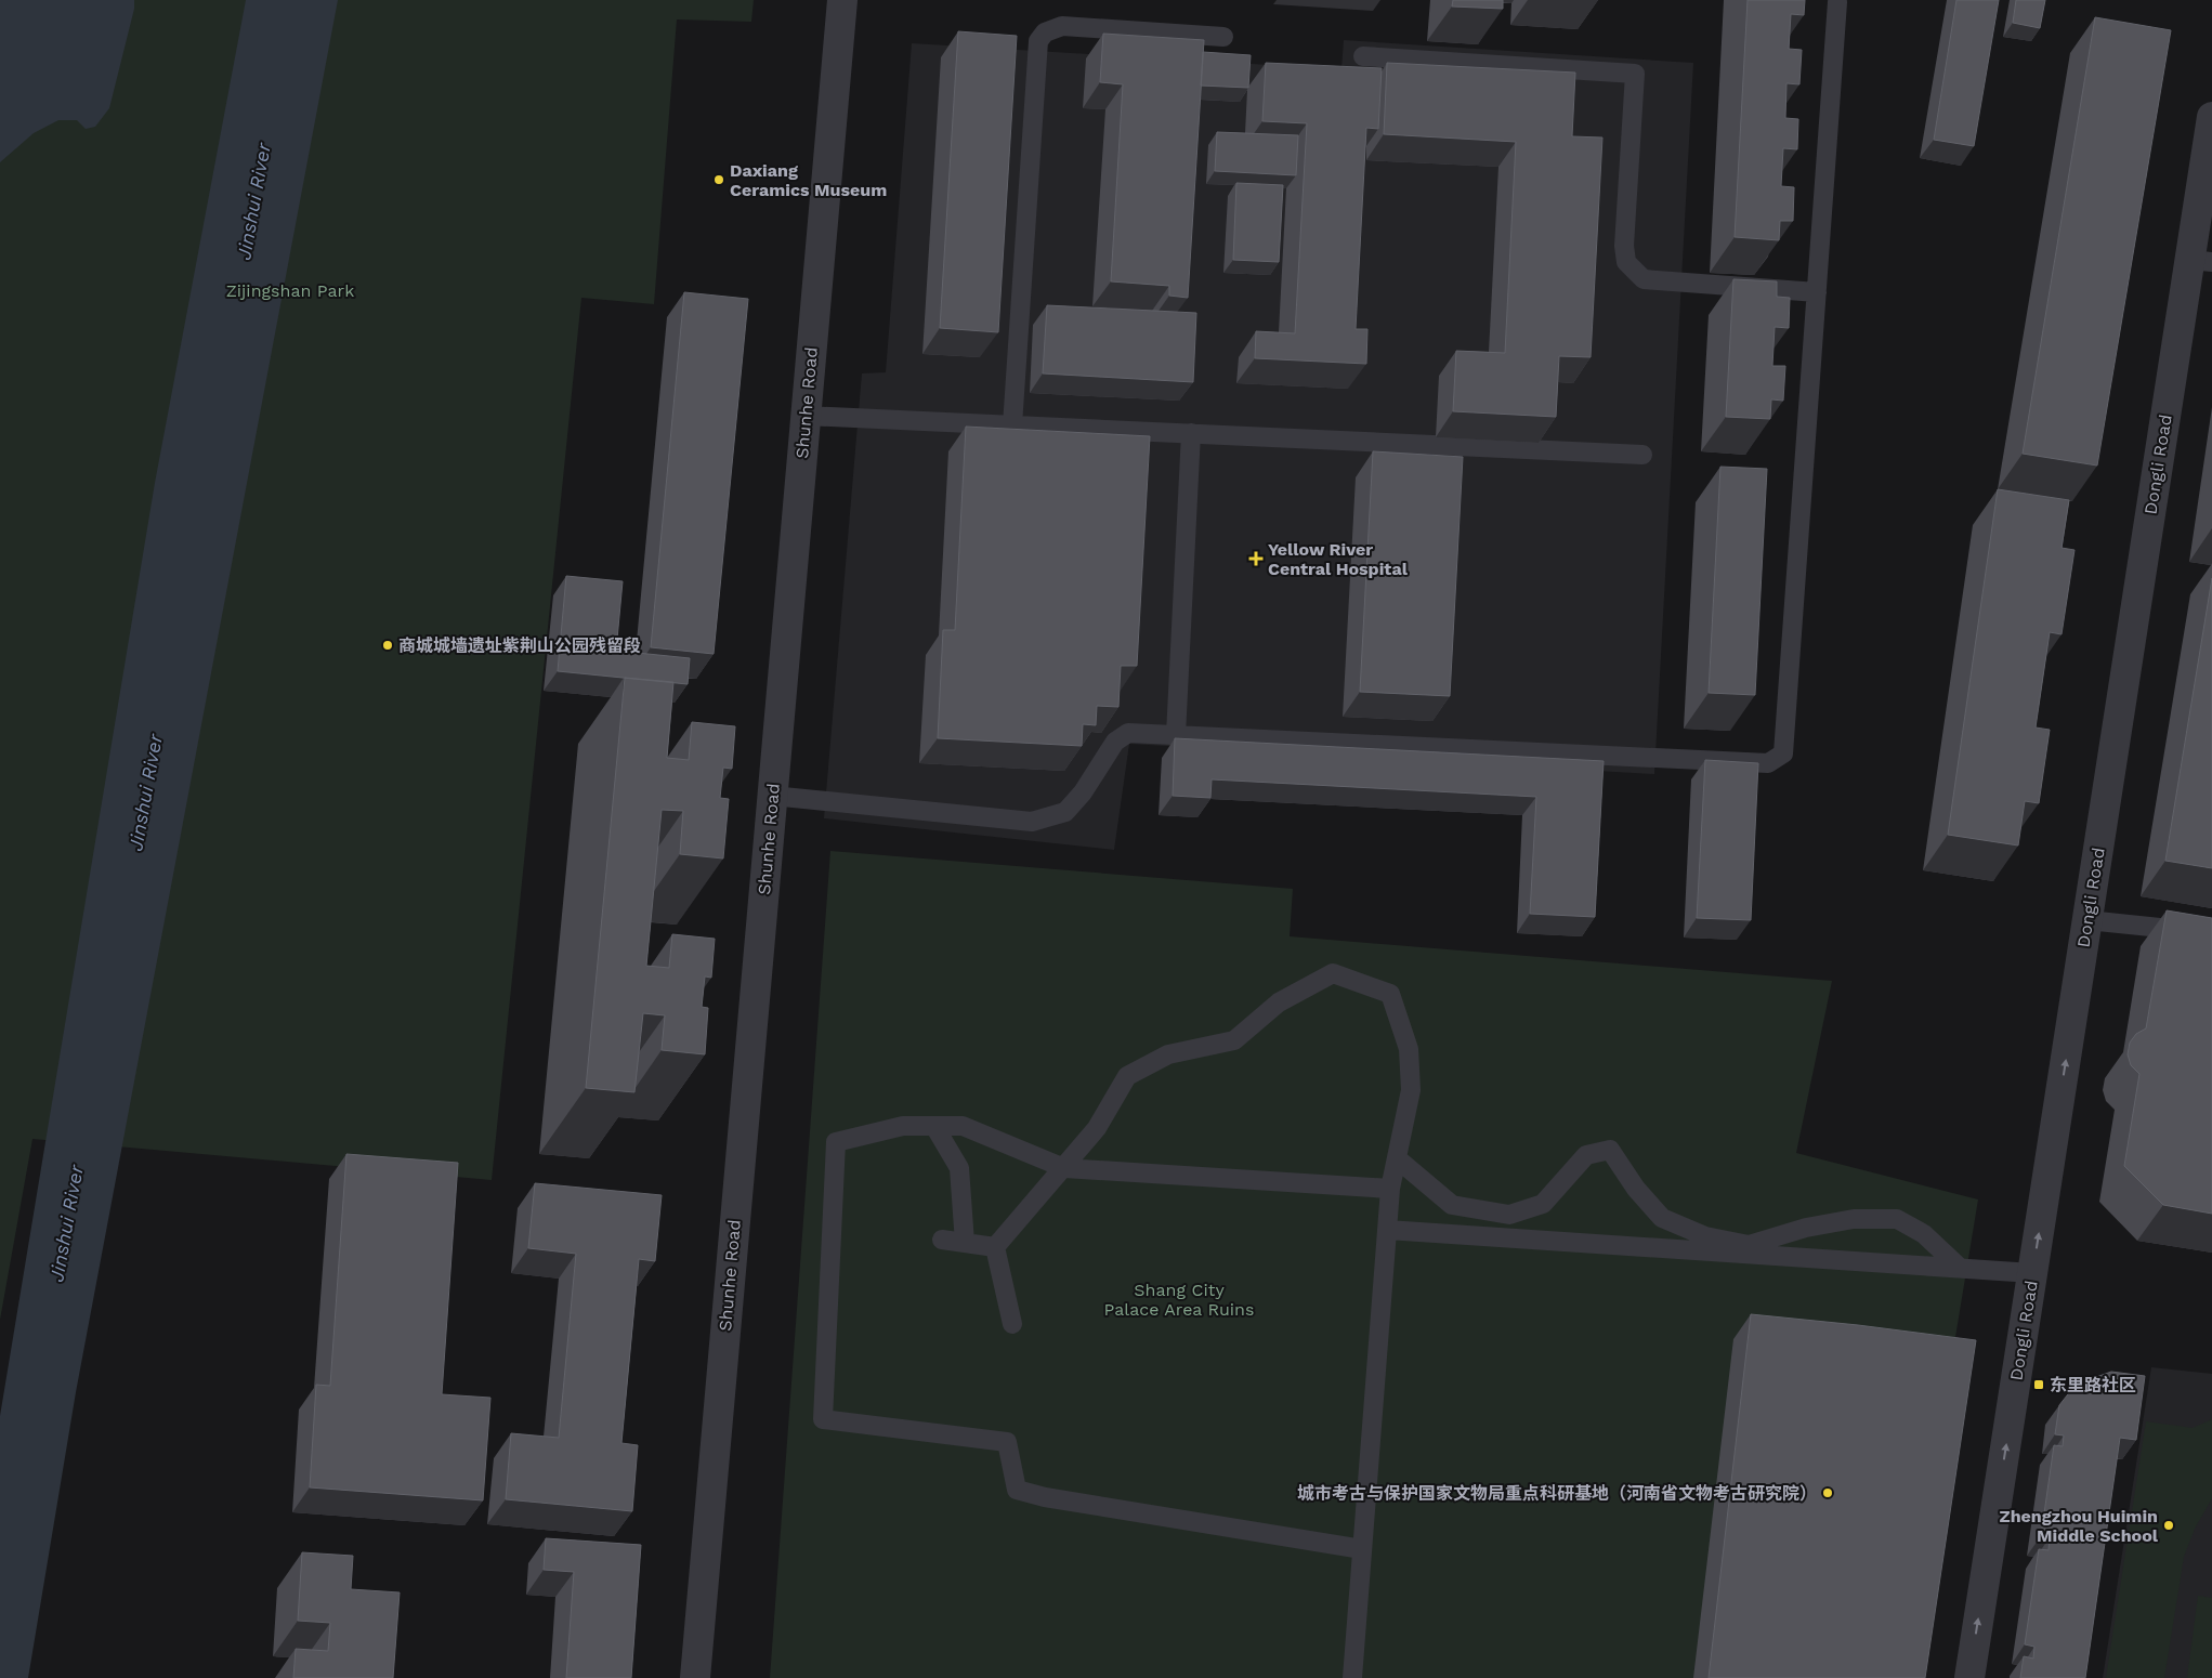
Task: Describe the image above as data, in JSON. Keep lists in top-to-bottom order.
{
  "streets": {
    "street": ["Shunhe Road", "Dongli Road"]
  },
  "one_way": ["Dongli Road"],
  "water": ["Jinshui River"],
  "parks": ["Zijingshan Park", "Shang City Palace Area Ruins"],
  "places": {
    "other": [
      "Daxiang Ceramics Museum",
      "商城城墙遗址紫荆山公园残留段",
      "城市考古与保护国家文物局重点科研基地（河南省文物考古研究院）",
      "Zhengzhou Huimin Middle School"
    ],
    "health": ["Yellow River Central Hospital"],
    "transit": ["东里路社区"]
  }
}
